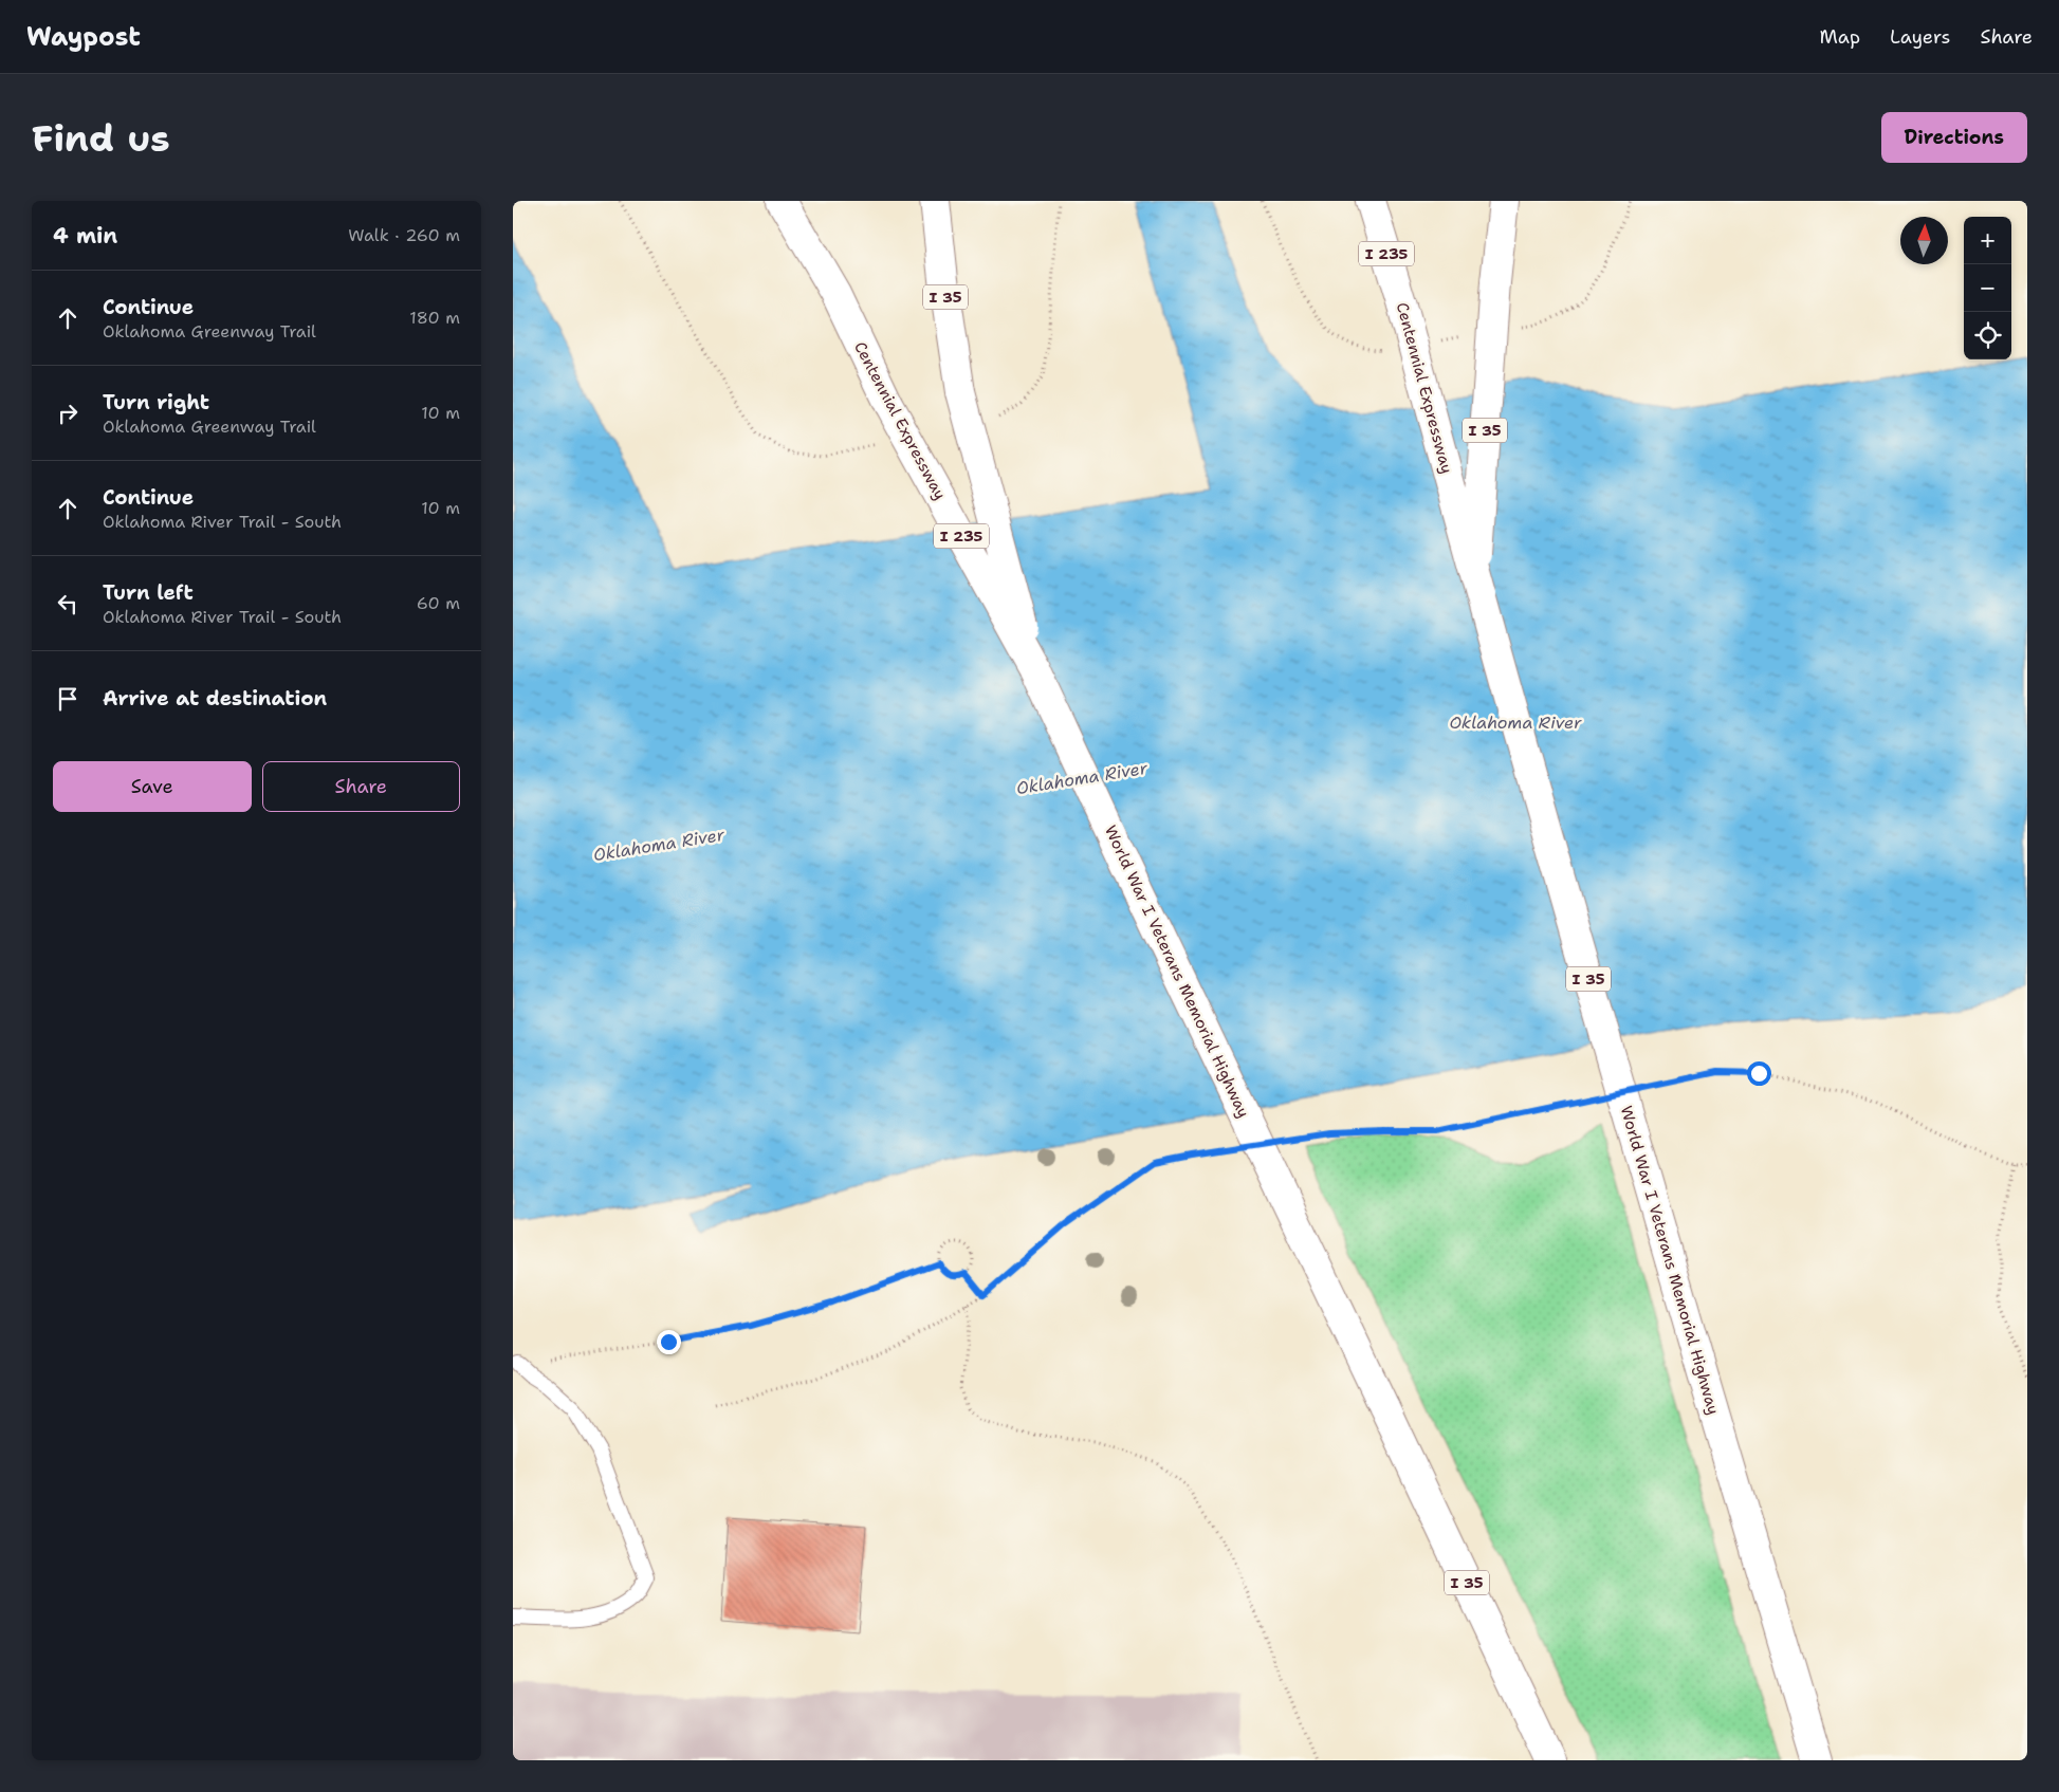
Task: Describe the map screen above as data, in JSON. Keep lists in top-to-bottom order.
{
  "streets": {
    "highway": [
      "I 235",
      "I 35",
      "Centennial Expressway",
      "World War I Veterans Memorial Highway"
    ]
  },
  "crossings": [
    ["I 35", "Centennial Expressway"],
    ["I 35", "World War I Veterans Memorial Highway"],
    ["Centennial Expressway", "World War I Veterans Memorial Highway"]
  ],
  "water": ["Oklahoma River"],
  "north": "top",
  "page": {
    "header": "Waypost",
    "nav": ["Map", "Layers", "Share"],
    "buttons": [
      "Directions",
      ["Save", "Share"]
    ],
    "title": "Find us",
    "heading": ["4 min", "Walk · 260 m"],
    "map_buttons": ["+", "−"],
    "list": [
      ["Continue", "Oklahoma Greenway Trail", "180 m"],
      ["Turn right", "Oklahoma Greenway Trail", "10 m"],
      ["Continue", "Oklahoma River Trail - South", "10 m"],
      ["Turn left", "Oklahoma River Trail - South", "60 m"],
      "Arrive at destination"
    ]
  }
}
